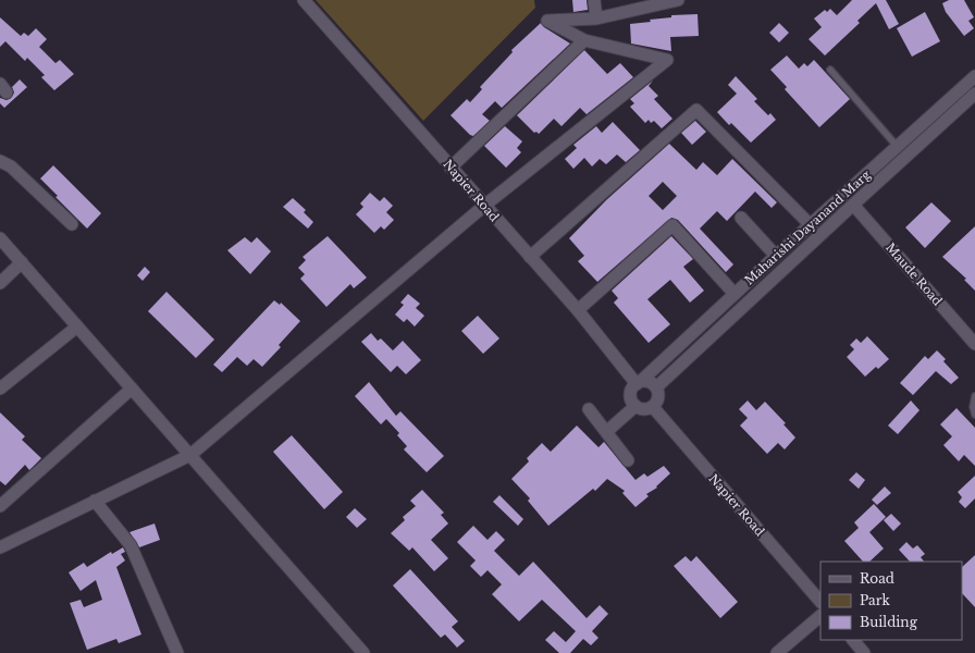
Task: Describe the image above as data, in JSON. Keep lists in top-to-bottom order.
{
  "streets": {
    "street": ["Napier Road", "Maharishi Dayanand Marg", "Maude Road"]
  },
  "crossings": [
    ["Napier Road", "Maharishi Dayanand Marg"],
    ["Maharishi Dayanand Marg", "Maude Road"]
  ],
  "legend": ["Road", "Park", "Building"]
}
